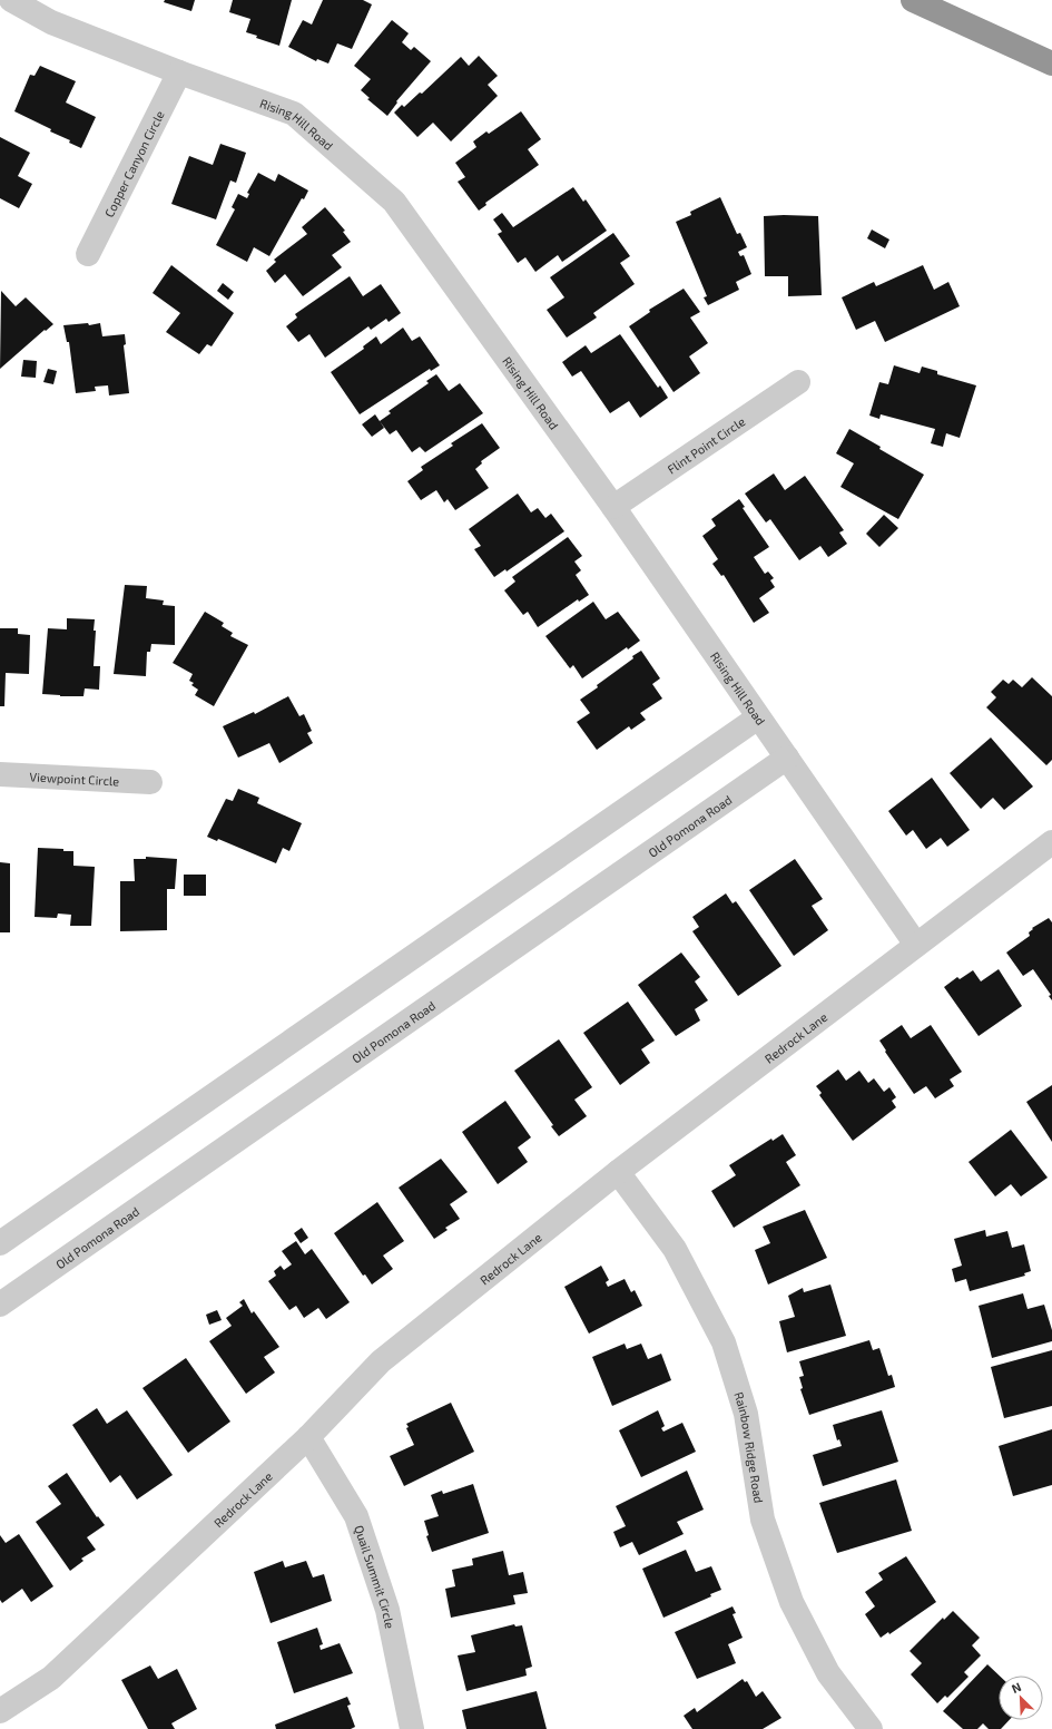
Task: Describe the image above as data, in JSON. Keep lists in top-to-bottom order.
{
  "streets": {
    "street": [
      "Rising Hill Road",
      "Copper Canyon Circle",
      "Flint Point Circle",
      "Viewpoint Circle",
      "Old Pomona Road",
      "Redrock Lane",
      "Rainbow Ridge Road",
      "Quail Summit Circle"
    ]
  },
  "crossings": [
    ["Rising Hill Road", "Copper Canyon Circle"],
    ["Rising Hill Road", "Flint Point Circle"],
    ["Rising Hill Road", "Old Pomona Road"],
    ["Rising Hill Road", "Redrock Lane"],
    ["Redrock Lane", "Rainbow Ridge Road"],
    ["Redrock Lane", "Quail Summit Circle"]
  ],
  "north": "top left"
}
